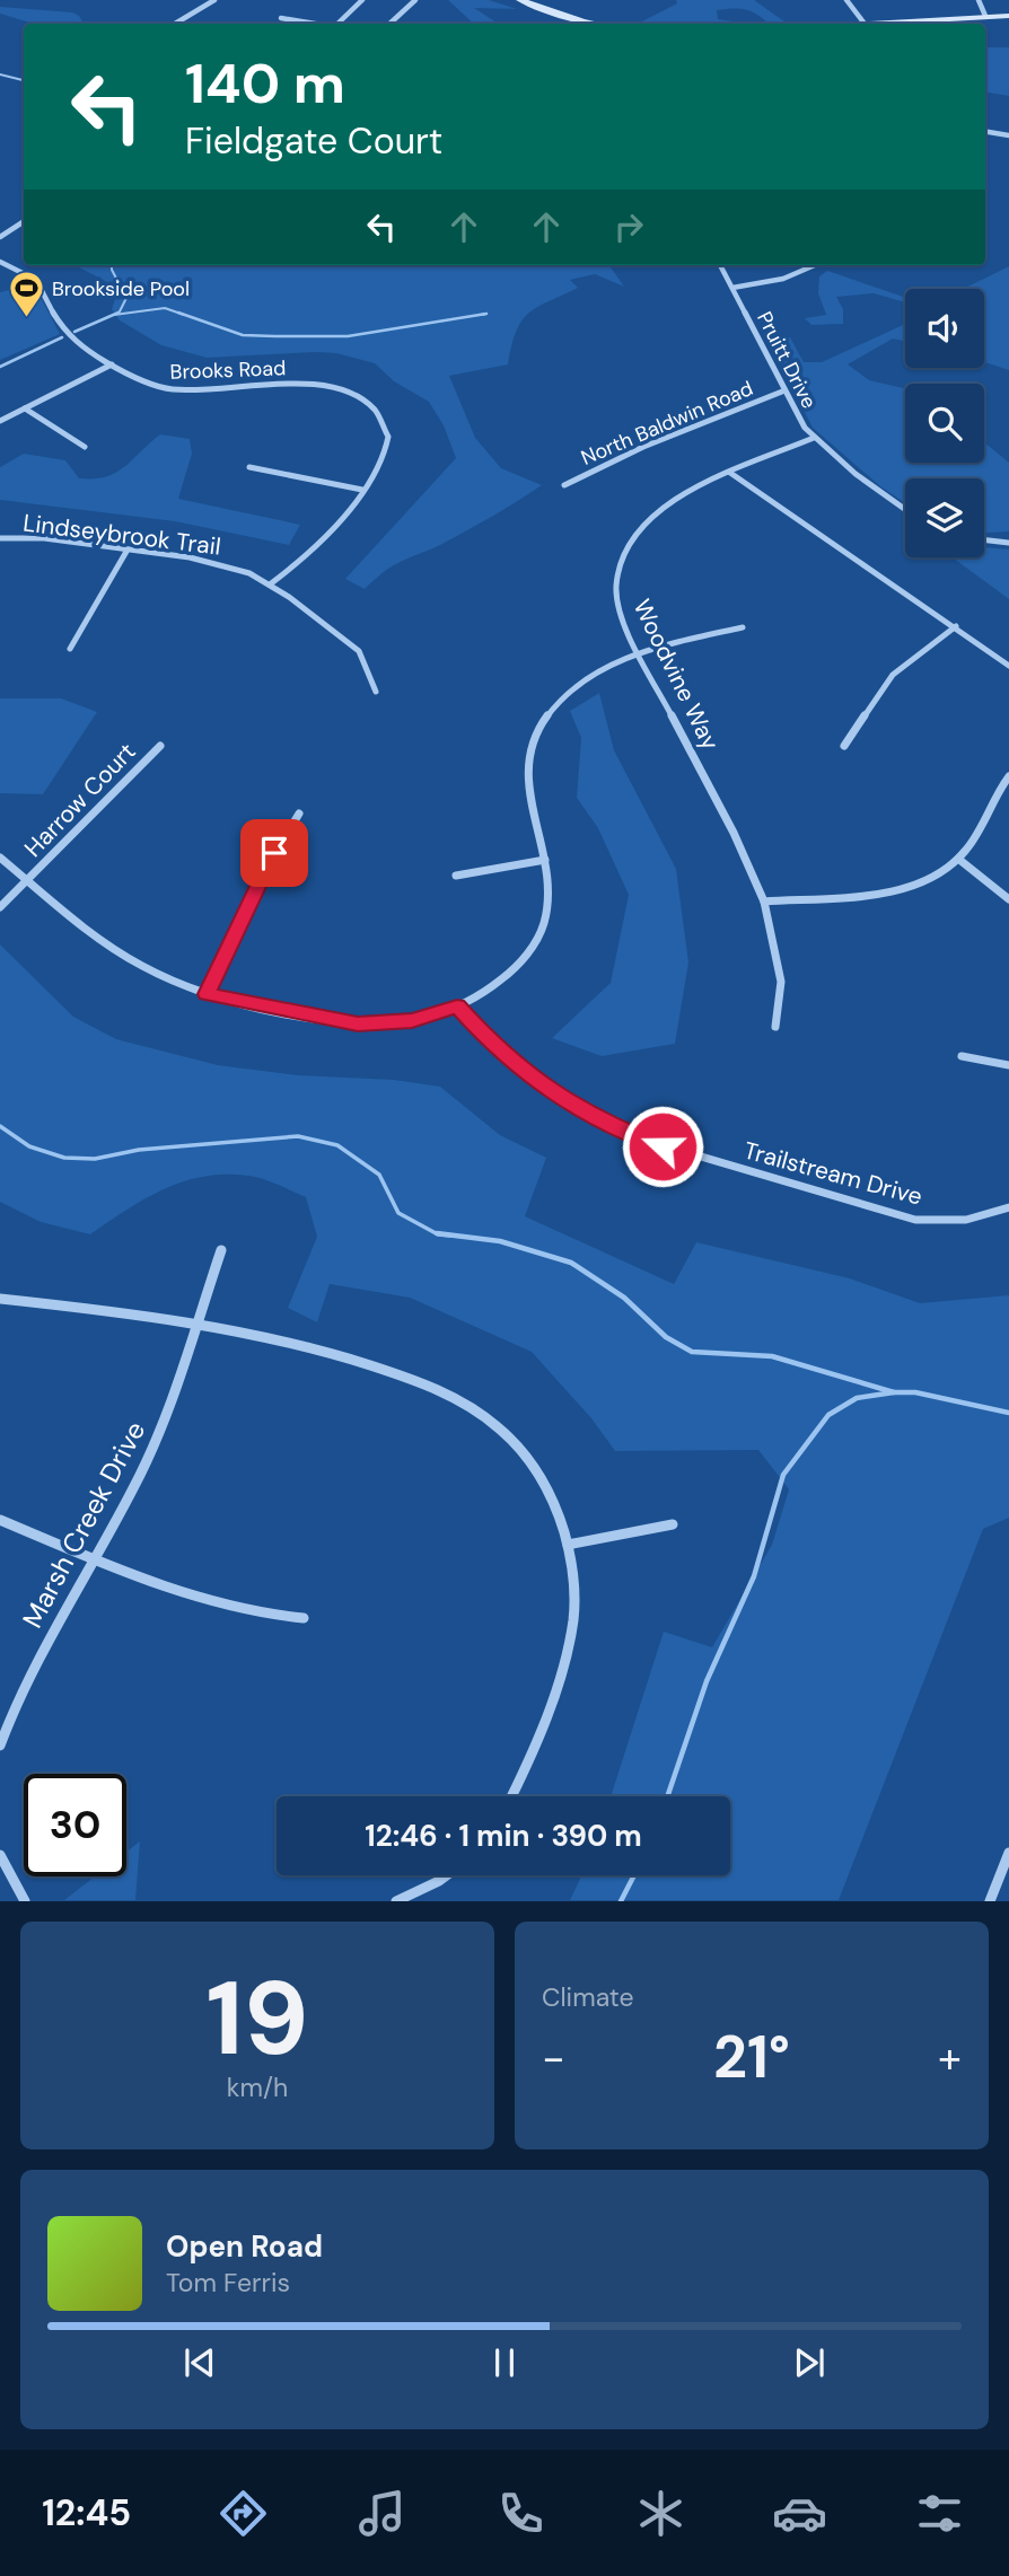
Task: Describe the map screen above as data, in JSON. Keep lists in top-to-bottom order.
{
  "streets": {
    "street": [
      "Pruitt Drive",
      "Brooks Road",
      "North Baldwin Road",
      "Lindseybrook Trail",
      "Woodvine Way",
      "Harrow Court",
      "Trailstream Drive",
      "Marsh Creek Drive"
    ]
  },
  "crossings": [
    ["Pruitt Drive", "North Baldwin Road"],
    ["Pruitt Drive", "Woodvine Way"],
    ["Brooks Road", "Lindseybrook Trail"]
  ],
  "places": {
    "sports": ["Brookside Pool"]
  },
  "page": {
    "turn": ["140 m", "Fieldgate Court"],
    "limit": "30",
    "trip": "12:46 · 1 min · 390 m",
    "tile": [
      ["19", "km/h"],
      "Climate"
    ],
    "heat": ["−", "21°", "+"],
    "song": ["Open Road", "Tom Ferris"],
    "tabs": "12:45"
  }
}
